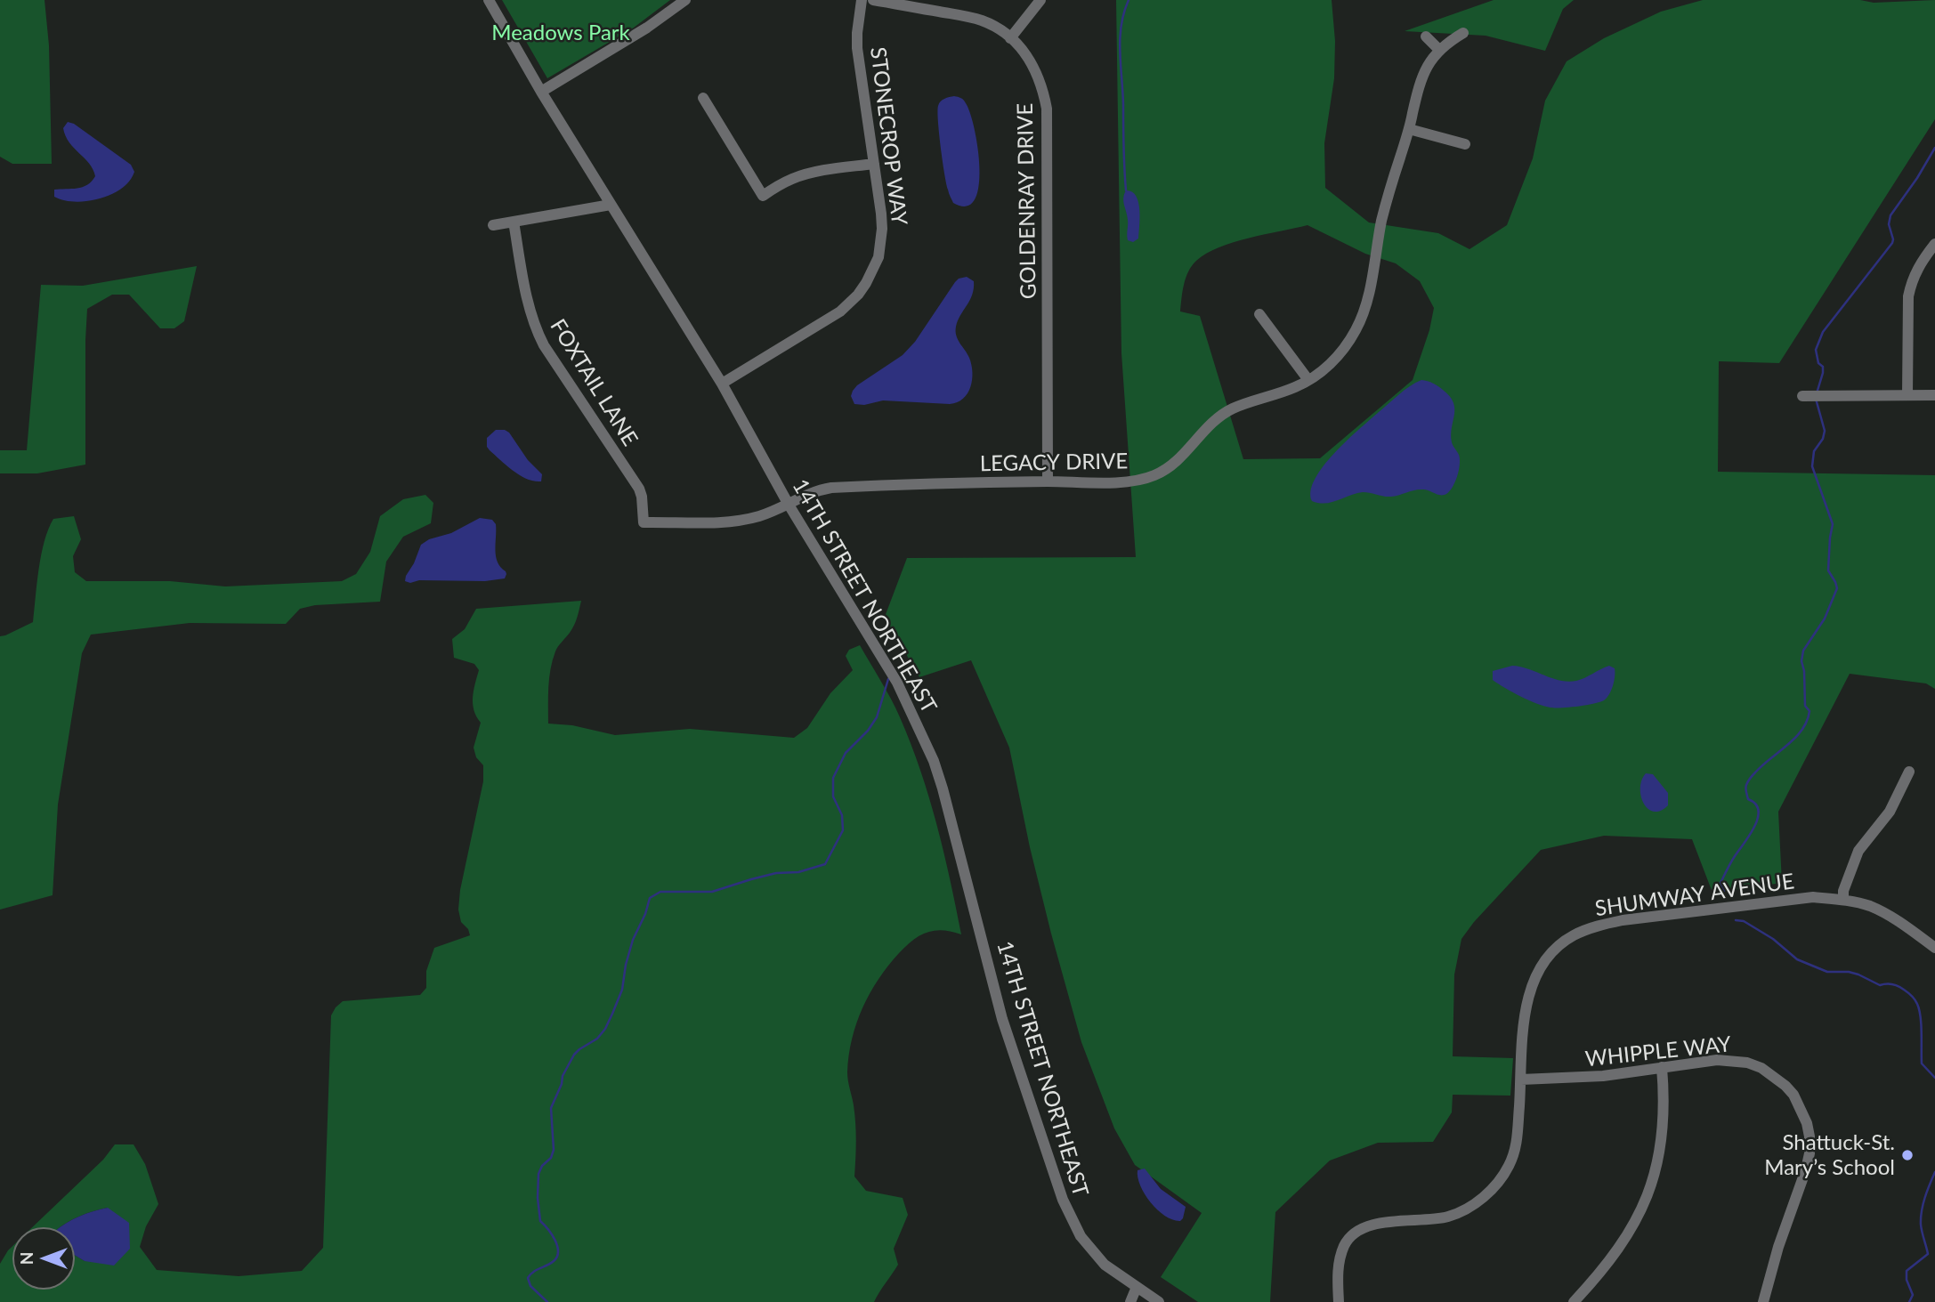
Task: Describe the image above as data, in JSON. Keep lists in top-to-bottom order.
{
  "streets": {
    "street": [
      "STONECROP WAY",
      "GOLDENRAY DRIVE",
      "FOXTAIL LANE",
      "LEGACY DRIVE",
      "14TH STREET NORTHEAST",
      "SHUMWAY AVENUE",
      "WHIPPLE WAY"
    ]
  },
  "crossings": [
    ["STONECROP WAY", "14TH STREET NORTHEAST"],
    ["GOLDENRAY DRIVE", "LEGACY DRIVE"],
    ["FOXTAIL LANE", "LEGACY DRIVE"],
    ["LEGACY DRIVE", "14TH STREET NORTHEAST"],
    ["SHUMWAY AVENUE", "WHIPPLE WAY"]
  ],
  "parks": ["Meadows Park"],
  "places": ["Shattuck-St. Mary’s School"],
  "north": "left"
}
